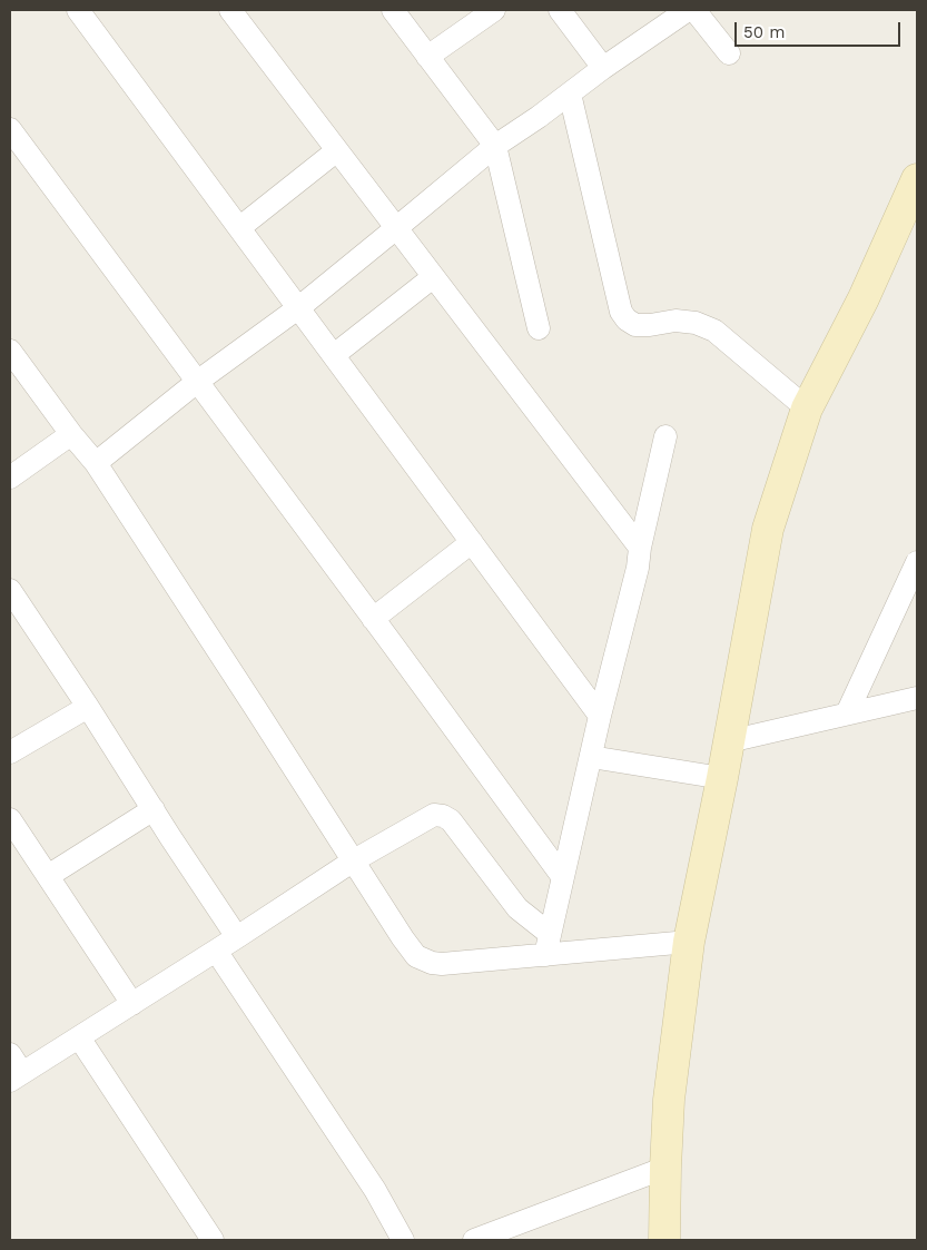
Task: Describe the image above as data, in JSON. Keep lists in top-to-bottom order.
{
  "scale_bar": "50 m"
}
